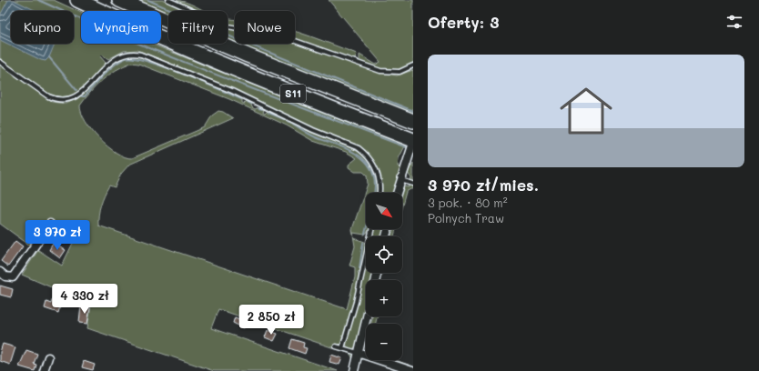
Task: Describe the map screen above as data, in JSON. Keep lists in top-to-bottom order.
{
  "streets": {
    "highway": ["S11"]
  },
  "north": "bottom right",
  "page": {
    "heading": "Oferty: 3",
    "chip": [
      "Kupno",
      "Wynajem",
      "Filtry",
      "Nowe"
    ],
    "list": [
      {
        "name": "3 970 zł/mies.",
        "note": "3 pok. · 80 m² · Polnych Traw"
      }
    ],
    "map_buttons": ["+", "−"],
    "price": ["3 970 zł", "4 330 zł", "2 850 zł"]
  }
}
